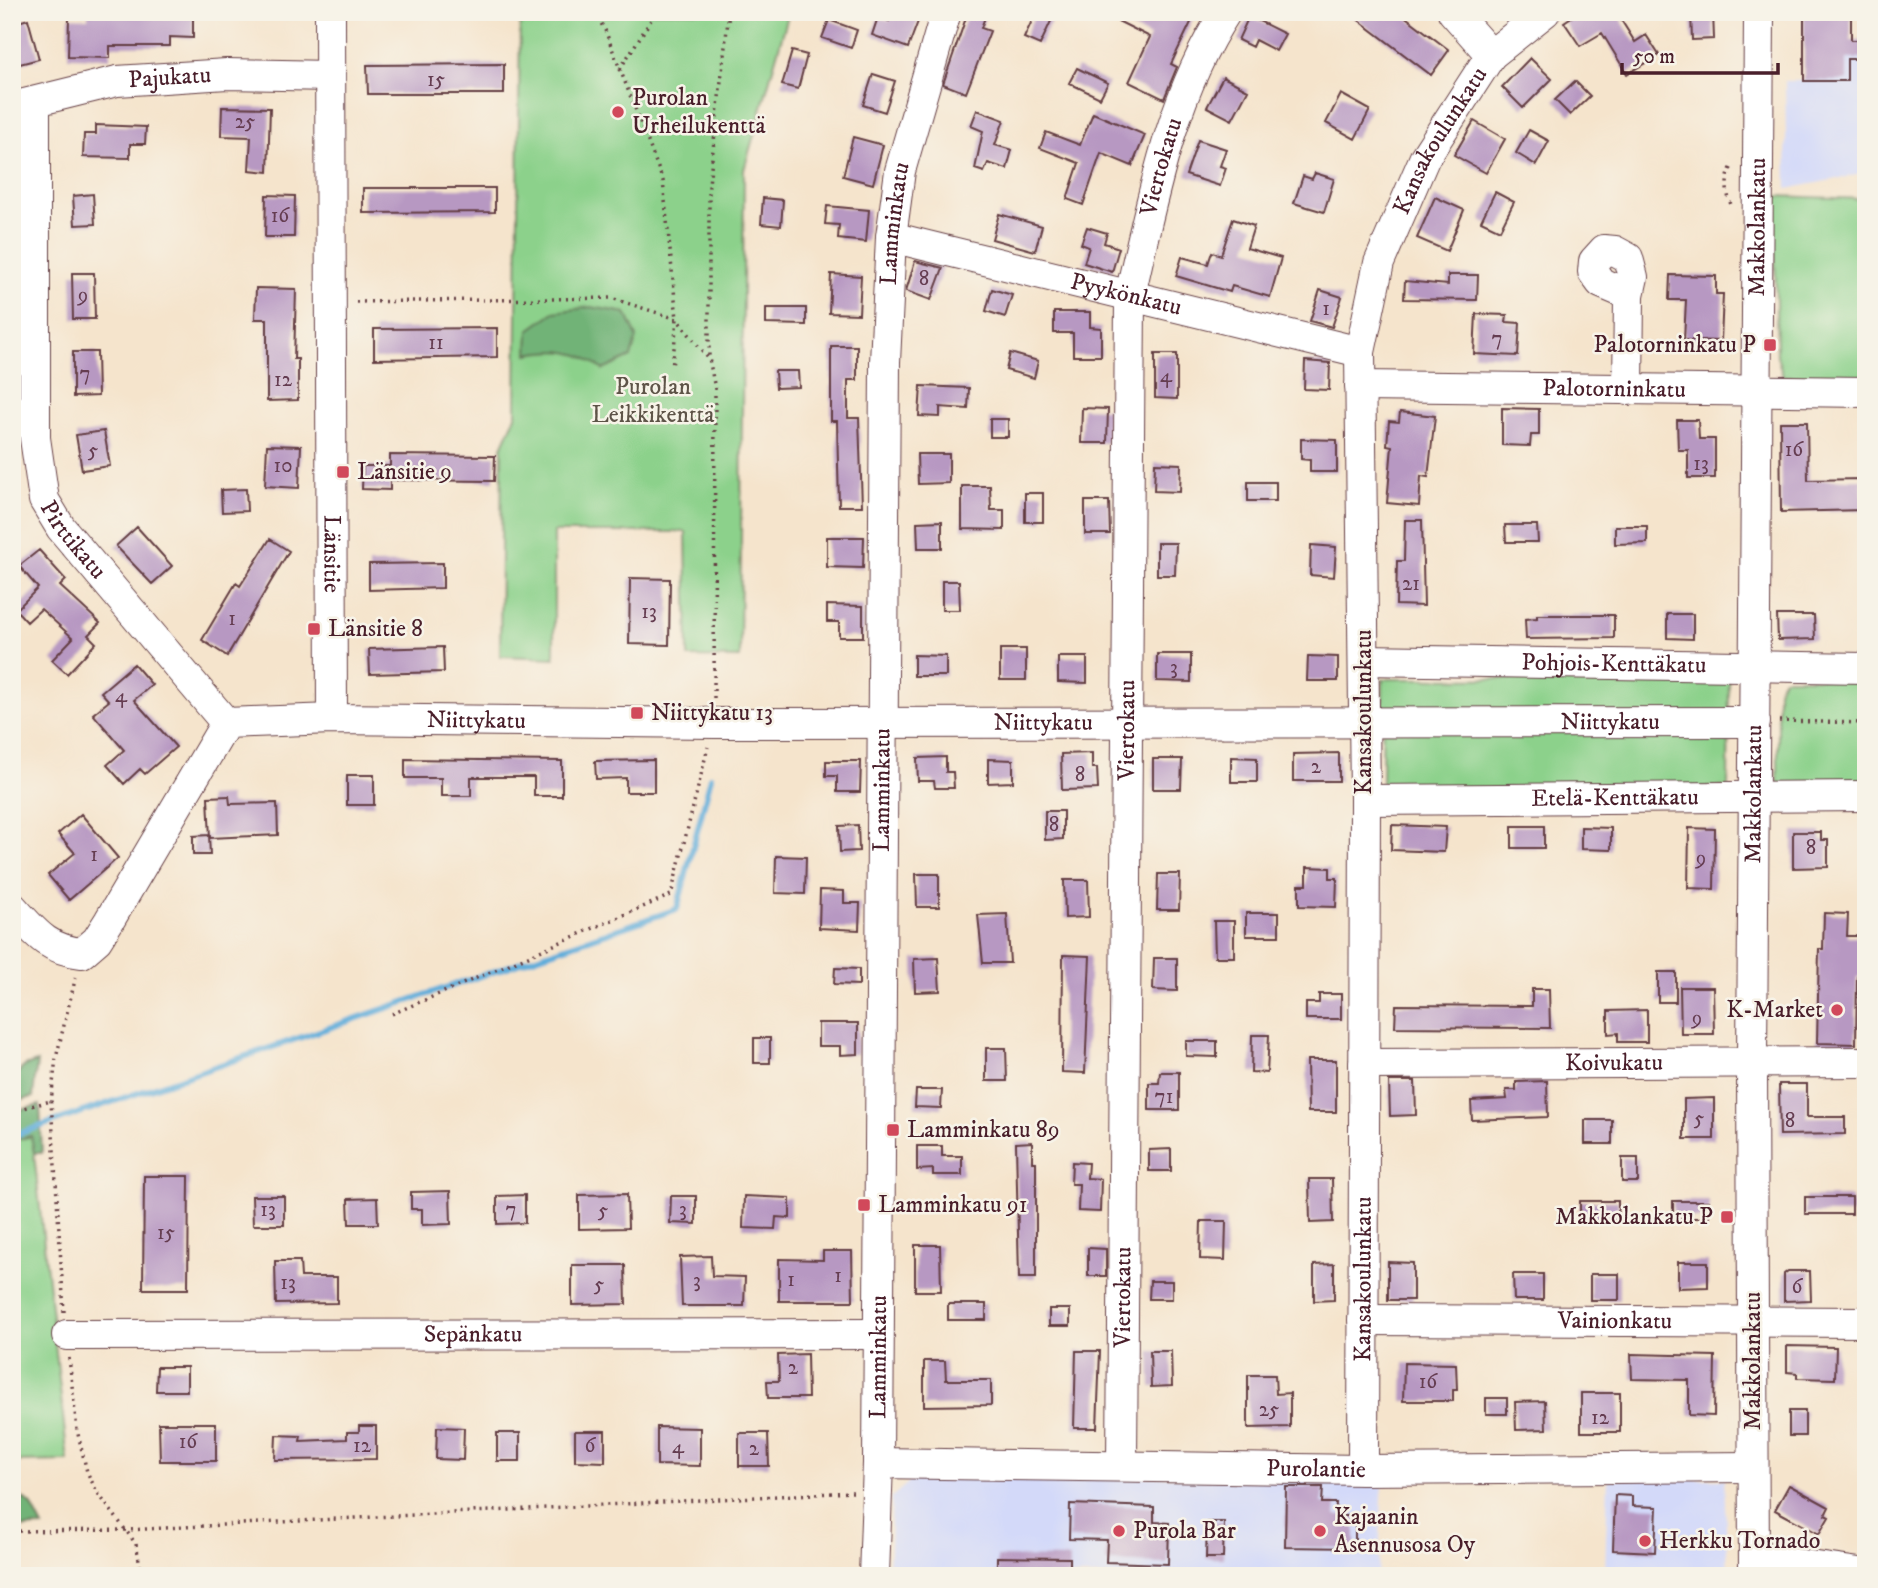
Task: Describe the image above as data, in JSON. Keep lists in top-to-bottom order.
{
  "streets": {
    "street": [
      "Pajukatu",
      "Kansakoulunkatu",
      "Viertokatu",
      "Lamminkatu",
      "Makkolankatu",
      "Pyykönkatu",
      "Palotorninkatu",
      "Pirttikatu",
      "Länsitie",
      "Pohjois-Kenttäkatu",
      "Niittykatu",
      "Etelä-Kenttäkatu",
      "Koivukatu",
      "Vainionkatu",
      "Sepänkatu",
      "Purolantie"
    ]
  },
  "crossings": [
    ["Pajukatu", "Pirttikatu"],
    ["Pajukatu", "Länsitie"],
    ["Kansakoulunkatu", "Pyykönkatu"],
    ["Kansakoulunkatu", "Palotorninkatu"],
    ["Kansakoulunkatu", "Pohjois-Kenttäkatu"],
    ["Kansakoulunkatu", "Niittykatu"],
    ["Kansakoulunkatu", "Etelä-Kenttäkatu"],
    ["Kansakoulunkatu", "Koivukatu"],
    ["Kansakoulunkatu", "Vainionkatu"],
    ["Kansakoulunkatu", "Purolantie"],
    ["Viertokatu", "Pyykönkatu"],
    ["Viertokatu", "Niittykatu"],
    ["Viertokatu", "Purolantie"],
    ["Lamminkatu", "Pyykönkatu"],
    ["Lamminkatu", "Niittykatu"],
    ["Lamminkatu", "Sepänkatu"],
    ["Lamminkatu", "Purolantie"],
    ["Makkolankatu", "Palotorninkatu"],
    ["Makkolankatu", "Pohjois-Kenttäkatu"],
    ["Makkolankatu", "Niittykatu"],
    ["Makkolankatu", "Etelä-Kenttäkatu"],
    ["Makkolankatu", "Koivukatu"],
    ["Makkolankatu", "Vainionkatu"],
    ["Makkolankatu", "Purolantie"],
    ["Länsitie", "Niittykatu"]
  ],
  "parks": ["Purolan Leikkikenttä"],
  "places": {
    "other": [
      "Purolan Urheilukenttä",
      "K-Market",
      "Purola Bar",
      "Kajaanin Asennusosa Oy",
      "Herkku Tornado"
    ],
    "transit": [
      "Palotorninkatu P",
      "Länsitie 9",
      "Länsitie 8",
      "Niittykatu 13",
      "Lamminkatu 89",
      "Lamminkatu 91",
      "Makkolankatu P"
    ]
  },
  "house_numbers": [
    "15",
    "25",
    "16",
    "8",
    "9",
    "1",
    "7",
    "11",
    "7",
    "4",
    "12",
    "16",
    "5",
    "13",
    "10",
    "21",
    "13",
    "1",
    "3",
    "4",
    "2",
    "8",
    "8",
    "8",
    "1",
    "9",
    "9",
    "71",
    "5",
    "8",
    "13",
    "7",
    "3",
    "5",
    "15",
    "1",
    "1",
    "3",
    "13",
    "5",
    "6",
    "2",
    "16",
    "25",
    "12",
    "16",
    "12",
    "6",
    "4",
    "2"
  ],
  "scale_bar": "50 m"
}
